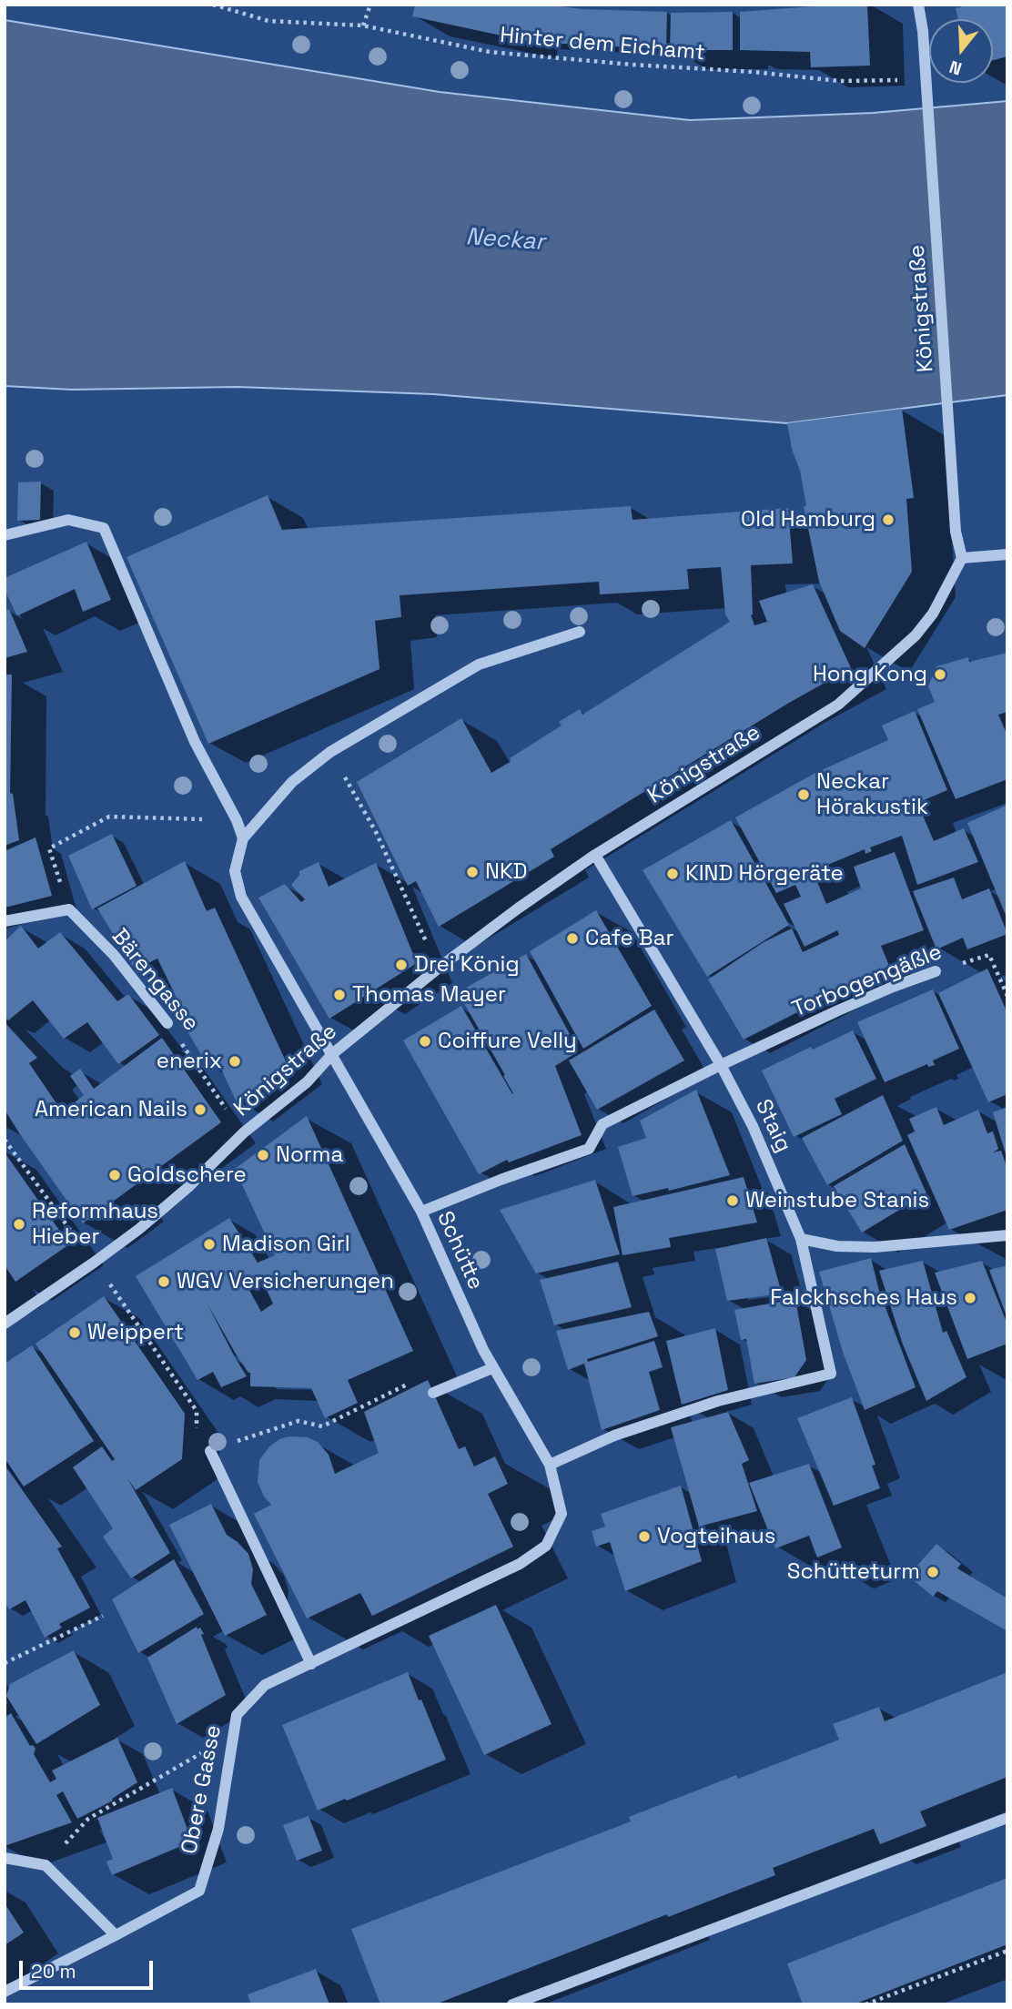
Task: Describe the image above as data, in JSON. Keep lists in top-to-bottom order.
{
  "streets": {
    "street": [
      "Königstraße",
      "Bärengasse",
      "Torbogengäßle",
      "Staig",
      "Schütte",
      "Obere Gasse"
    ],
    "path": ["Hinter dem Eichamt"]
  },
  "crossings": [
    ["Hinter dem Eichamt", "Königstraße"],
    ["Königstraße", "Bärengasse"],
    ["Königstraße", "Staig"],
    ["Königstraße", "Schütte"],
    ["Torbogengäßle", "Staig"],
    ["Torbogengäßle", "Schütte"],
    ["Schütte", "Obere Gasse"]
  ],
  "water": ["Neckar"],
  "places": [
    "Old Hamburg",
    "Hong Kong",
    "Neckar Hörakustik",
    "NKD",
    "KIND Hörgeräte",
    "Cafe Bar",
    "Drei König",
    "Thomas Mayer",
    "Coiffure Velly",
    "enerix",
    "American Nails",
    "Norma",
    "Goldschere",
    "Weinstube Stanis",
    "Reformhaus Hieber",
    "Madison Girl",
    "WGV Versicherungen",
    "Falckhsches Haus",
    "Weippert",
    "Vogteihaus",
    "Schütteturm"
  ],
  "scale_bar": "20 m",
  "north": "bottom"
}
